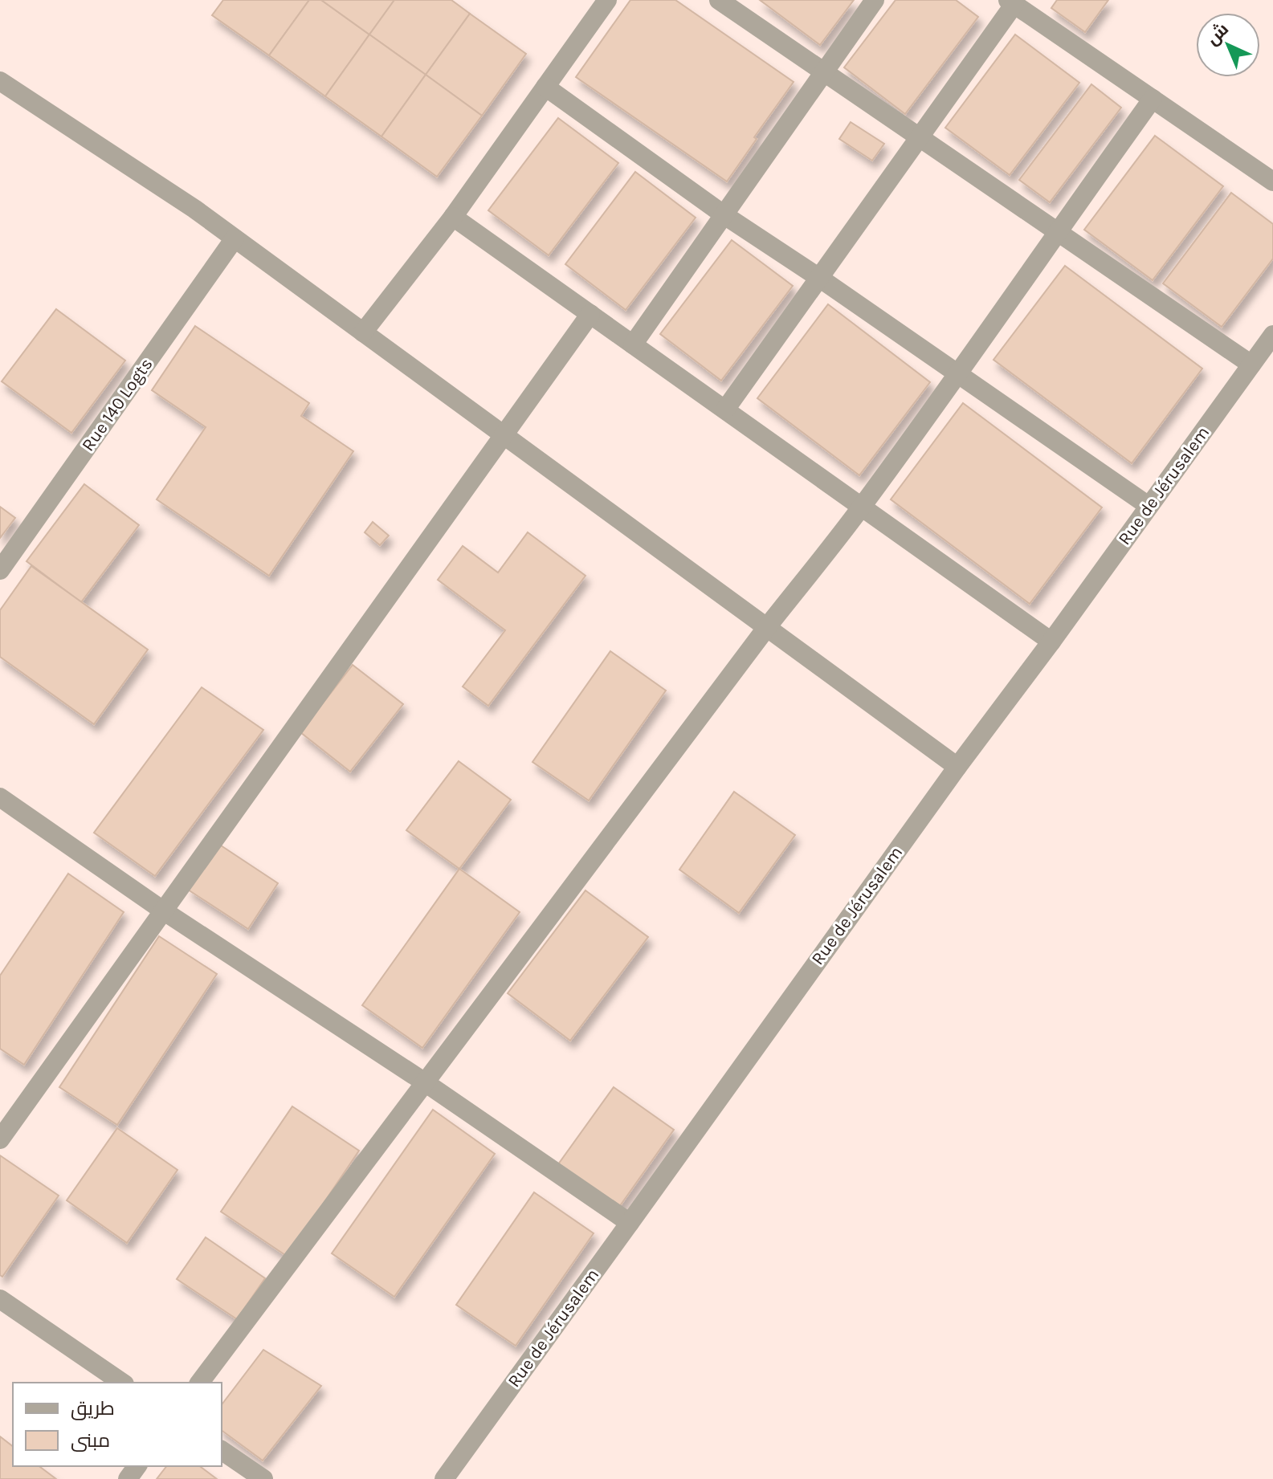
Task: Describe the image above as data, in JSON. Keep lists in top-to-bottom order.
{
  "streets": {
    "street": ["Rue 140 Logts", "Rue de Jérusalem"]
  },
  "legend": ["طريق", "مبنى"],
  "north": "top left"
}
